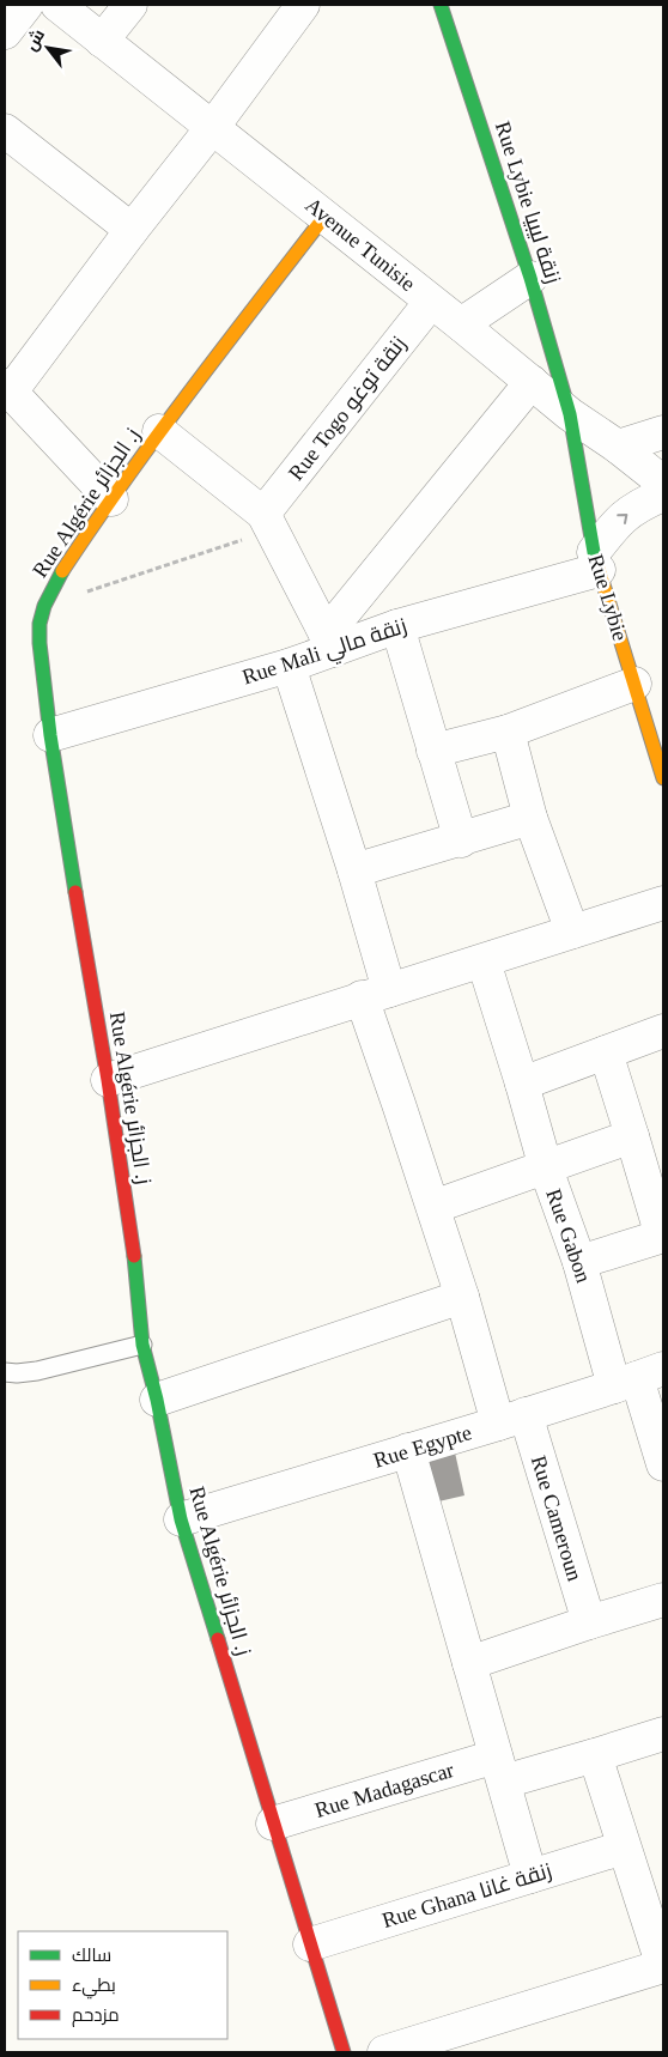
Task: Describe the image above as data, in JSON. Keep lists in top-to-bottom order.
{
  "streets": {
    "street": [
      "Rue Lybie زنقة ليبيا",
      "Avenue Tunisie",
      "Rue Togo زنقة توغو",
      "Rue Algérie ز. الجزائر",
      "Rue Lybie",
      "Rue Mali زنقة مالي",
      "Rue Gabon",
      "Rue Egypte",
      "Rue Cameroun",
      "Rue Madagascar",
      "Rue Ghana زنقة غانا"
    ]
  },
  "crossings": [
    ["Rue Lybie زنقة ليبيا", "Avenue Tunisie"],
    ["Rue Lybie زنقة ليبيا", "Rue Lybie"],
    ["Avenue Tunisie", "Rue Togo زنقة توغو"],
    ["Avenue Tunisie", "Rue Algérie ز. الجزائر"],
    ["Avenue Tunisie", "Rue Lybie"],
    ["Rue Algérie ز. الجزائر", "Rue Mali زنقة مالي"],
    ["Rue Algérie ز. الجزائر", "Rue Egypte"],
    ["Rue Algérie ز. الجزائر", "Rue Madagascar"],
    ["Rue Algérie ز. الجزائر", "Rue Ghana زنقة غانا"],
    ["Rue Lybie", "Rue Mali زنقة مالي"],
    ["Rue Mali زنقة مالي", "Rue Cameroun"],
    ["Rue Gabon", "Rue Egypte"],
    ["Rue Egypte", "Rue Cameroun"]
  ],
  "legend": ["سالك", "بطيء", "مزدحم"],
  "north": "top left"
}
